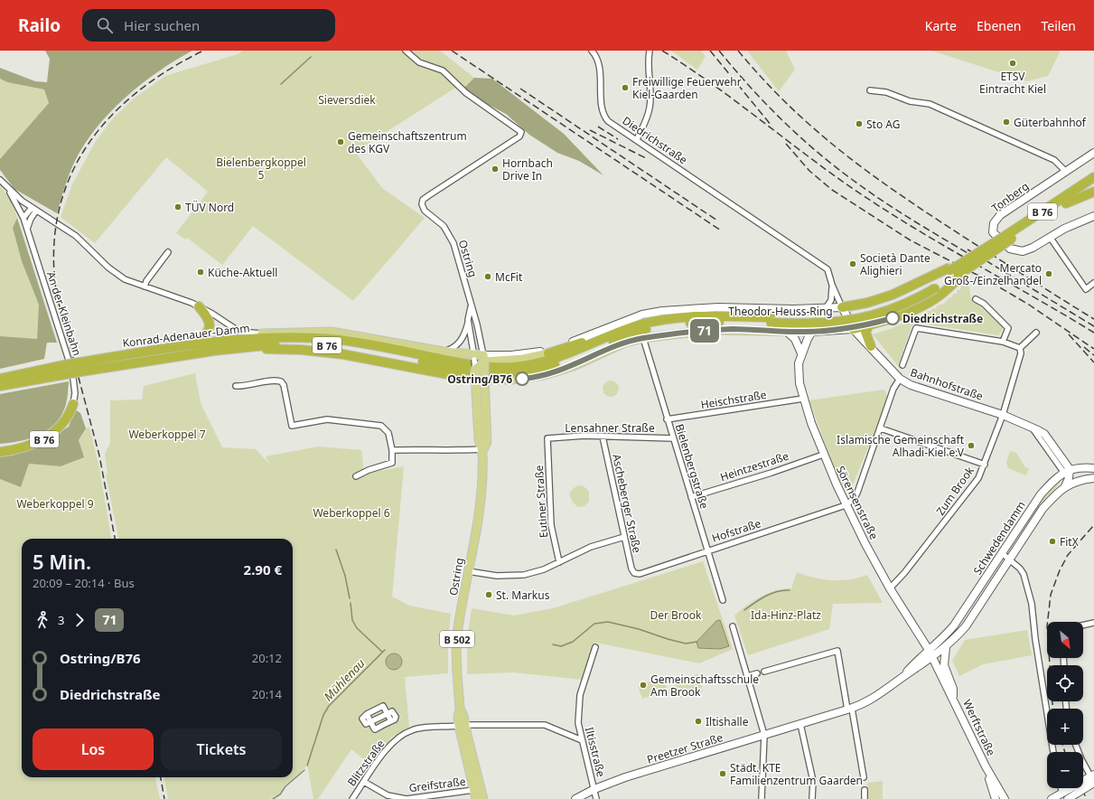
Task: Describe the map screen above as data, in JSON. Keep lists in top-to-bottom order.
{
  "streets": {
    "highway": ["B 76", "Theodor-Heuss-Ring", "Konrad-Adenauer-Damm"],
    "main road": [
      "Tonberg",
      "Ostring",
      "Bahnhofstraße",
      "Sörensenstraße",
      "Schwedendamm",
      "B 502",
      "Werftstraße",
      "Preetzer Straße"
    ],
    "street": [
      "Diedrichstraße",
      "An der Kleinbahn",
      "Heischstraße",
      "Lensahner Straße",
      "Bielenbergstraße",
      "Heintzestraße",
      "Zum Brook",
      "Eutiner Straße",
      "Ascheberger Straße",
      "Hofstraße",
      "Iltisstraße",
      "Blitzstraße",
      "Greifstraße"
    ]
  },
  "crossings": [
    ["Diedrichstraße", "B 76"],
    ["Diedrichstraße", "Theodor-Heuss-Ring"],
    ["Diedrichstraße", "Bahnhofstraße"],
    ["Diedrichstraße", "Sörensenstraße"],
    ["B 76", "Ostring"],
    ["B 76", "Theodor-Heuss-Ring"],
    ["B 76", "An der Kleinbahn"],
    ["B 76", "Konrad-Adenauer-Damm"],
    ["B 76", "Bahnhofstraße"],
    ["Ostring", "Theodor-Heuss-Ring"],
    ["Ostring", "Konrad-Adenauer-Damm"],
    ["Ostring", "Blitzstraße"],
    ["Ostring", "Greifstraße"],
    ["Theodor-Heuss-Ring", "Konrad-Adenauer-Damm"],
    ["Theodor-Heuss-Ring", "Bahnhofstraße"],
    ["Theodor-Heuss-Ring", "Sörensenstraße"],
    ["Bahnhofstraße", "Zum Brook"],
    ["Bahnhofstraße", "Schwedendamm"],
    ["Heischstraße", "Bielenbergstraße"],
    ["Heischstraße", "Sörensenstraße"],
    ["Lensahner Straße", "Bielenbergstraße"],
    ["Lensahner Straße", "Eutiner Straße"],
    ["Lensahner Straße", "Ascheberger Straße"],
    ["Bielenbergstraße", "Heintzestraße"],
    ["Bielenbergstraße", "Hofstraße"],
    ["Heintzestraße", "Sörensenstraße"],
    ["Zum Brook", "Sörensenstraße"],
    ["Sörensenstraße", "Hofstraße"],
    ["Sörensenstraße", "Schwedendamm"],
    ["Sörensenstraße", "Werftstraße"],
    ["Sörensenstraße", "Preetzer Straße"],
    ["Ascheberger Straße", "Hofstraße"],
    ["Schwedendamm", "Werftstraße"],
    ["Schwedendamm", "Preetzer Straße"],
    ["Werftstraße", "Preetzer Straße"],
    ["Preetzer Straße", "Iltisstraße"],
    ["Iltisstraße", "Blitzstraße"],
    ["Blitzstraße", "Greifstraße"]
  ],
  "water": ["Mühlenau"],
  "parks": [
    "Sieversdiek",
    "Bielenbergkoppel 5",
    "Weberkoppel 7",
    "Weberkoppel 9",
    "Weberkoppel 6",
    "Der Brook",
    "Ida-Hinz-Platz"
  ],
  "places": [
    "ETSV Eintracht Kiel",
    "Freiwillige Feuerwehr Kiel-Gaarden",
    "Güterbahnhof",
    "Sto AG",
    "Gemeinschaftszentrum des KGV",
    "Hornbach Drive In",
    "TÜV Nord",
    "Società Dante Alighieri",
    "Küche-Aktuell",
    "Mercato Groß-/Einzelhandel",
    "McFit",
    "Diedrichstraße",
    "Ostring/B76",
    "Islamische Gemeinschaft Alhadi-Kiel e.V",
    "FitX",
    "St. Markus",
    "Gemeinschaftsschule Am Brook",
    "Iltishalle",
    "Städt. KTE Familienzentrum Gaarden"
  ],
  "lines": ["bus line 71"],
  "north": "bottom right",
  "page": {
    "header": "Railo",
    "search": "Hier suchen",
    "nav": ["Karte", "Ebenen", "Teilen"],
    "on_map": "71",
    "heading": ["5 Min.", "20:09 – 20:14 · Bus", "2.90 €"],
    "legs": ["3", "71"],
    "map_buttons": ["+", "−"],
    "list": [
      {
        "name": "Ostring/B76",
        "value": "20:12"
      },
      {
        "name": "Diedrichstraße",
        "value": "20:14"
      }
    ],
    "buttons": ["Los", "Tickets"]
  }
}
